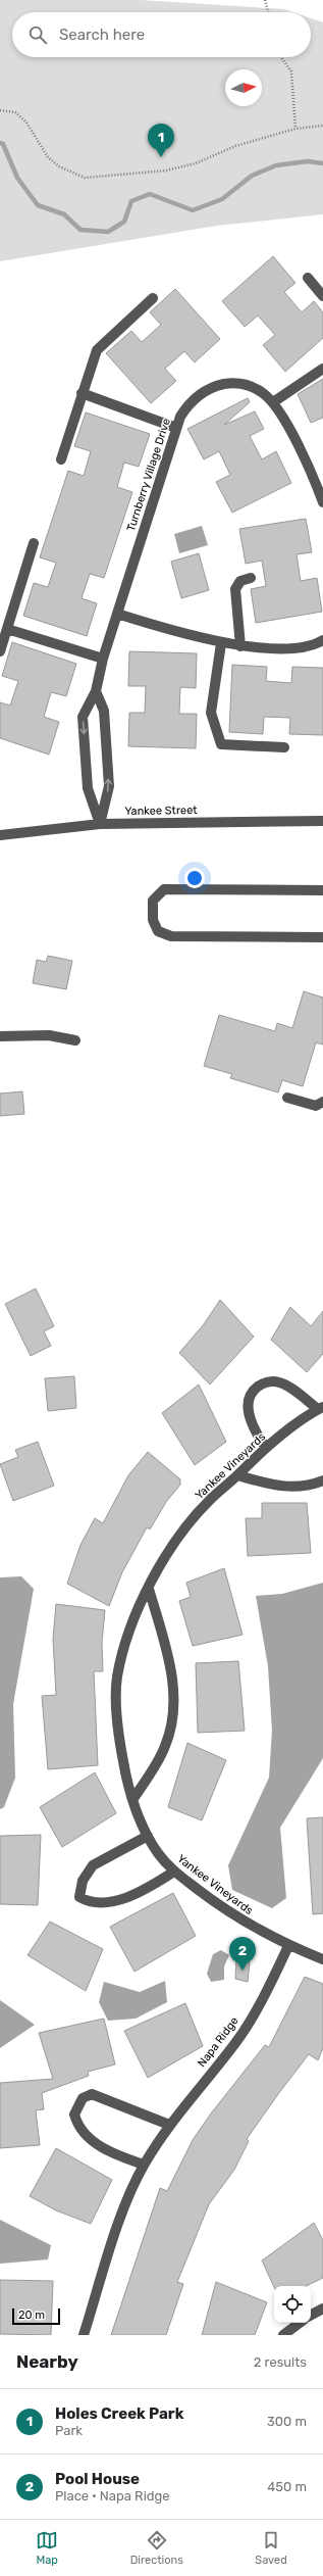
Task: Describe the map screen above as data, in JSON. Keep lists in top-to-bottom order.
{
  "streets": {
    "street": [
      "Turnberry Village Drive",
      "Yankee Street",
      "Yankee Vineyards",
      "Napa Ridge"
    ]
  },
  "crossings": [
    ["Turnberry Village Drive", "Yankee Street"],
    ["Yankee Vineyards", "Napa Ridge"]
  ],
  "scale_bar": "20 m",
  "north": "right",
  "page": {
    "search": "Search here",
    "pins": ["1", "2"],
    "scale": "20 m",
    "heading": ["Nearby", "2 results"],
    "list": [
      {
        "mark": "1",
        "name": "Holes Creek Park",
        "note": "Park",
        "value": "300 m"
      },
      {
        "mark": "2",
        "name": "Pool House",
        "note": "Place · Napa Ridge",
        "value": "450 m"
      }
    ],
    "nav": ["Map", "Directions", "Saved"]
  }
}
